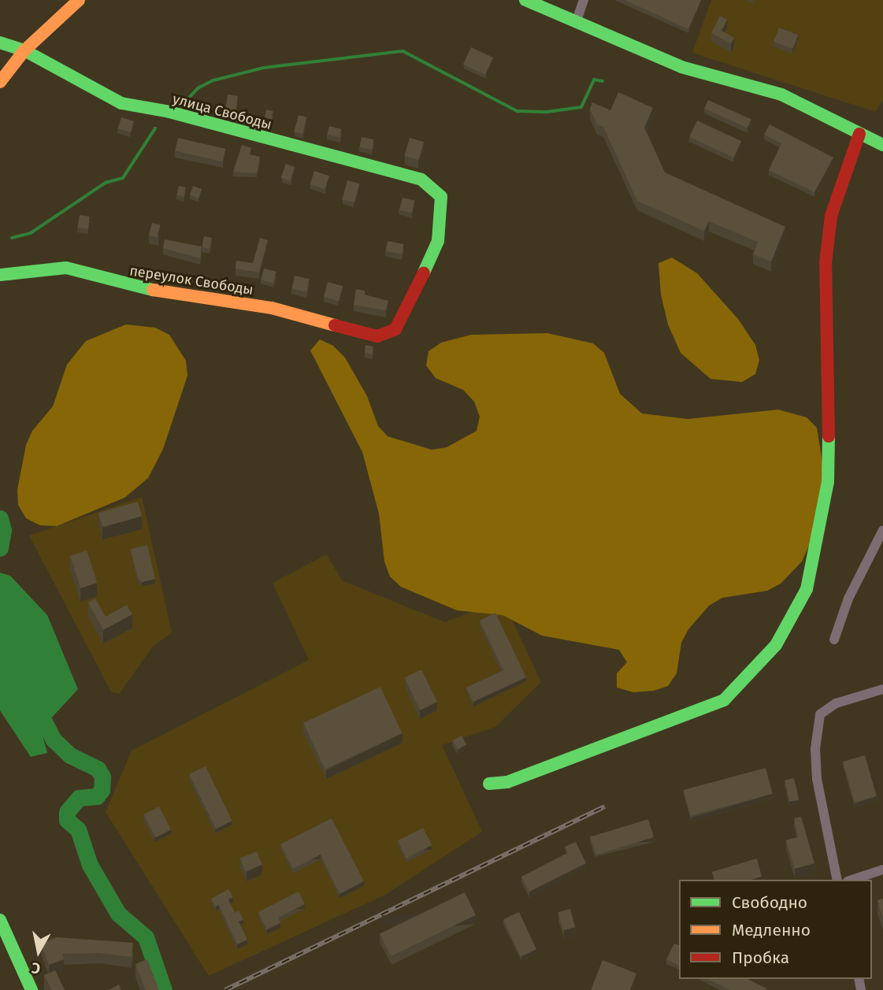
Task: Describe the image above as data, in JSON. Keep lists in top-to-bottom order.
{
  "streets": {
    "street": ["улица Свободы", "переулок Свободы"]
  },
  "crossings": [
    ["улица Свободы", "переулок Свободы"]
  ],
  "legend": ["Свободно", "Медленно", "Пробка"],
  "north": "bottom"
}
